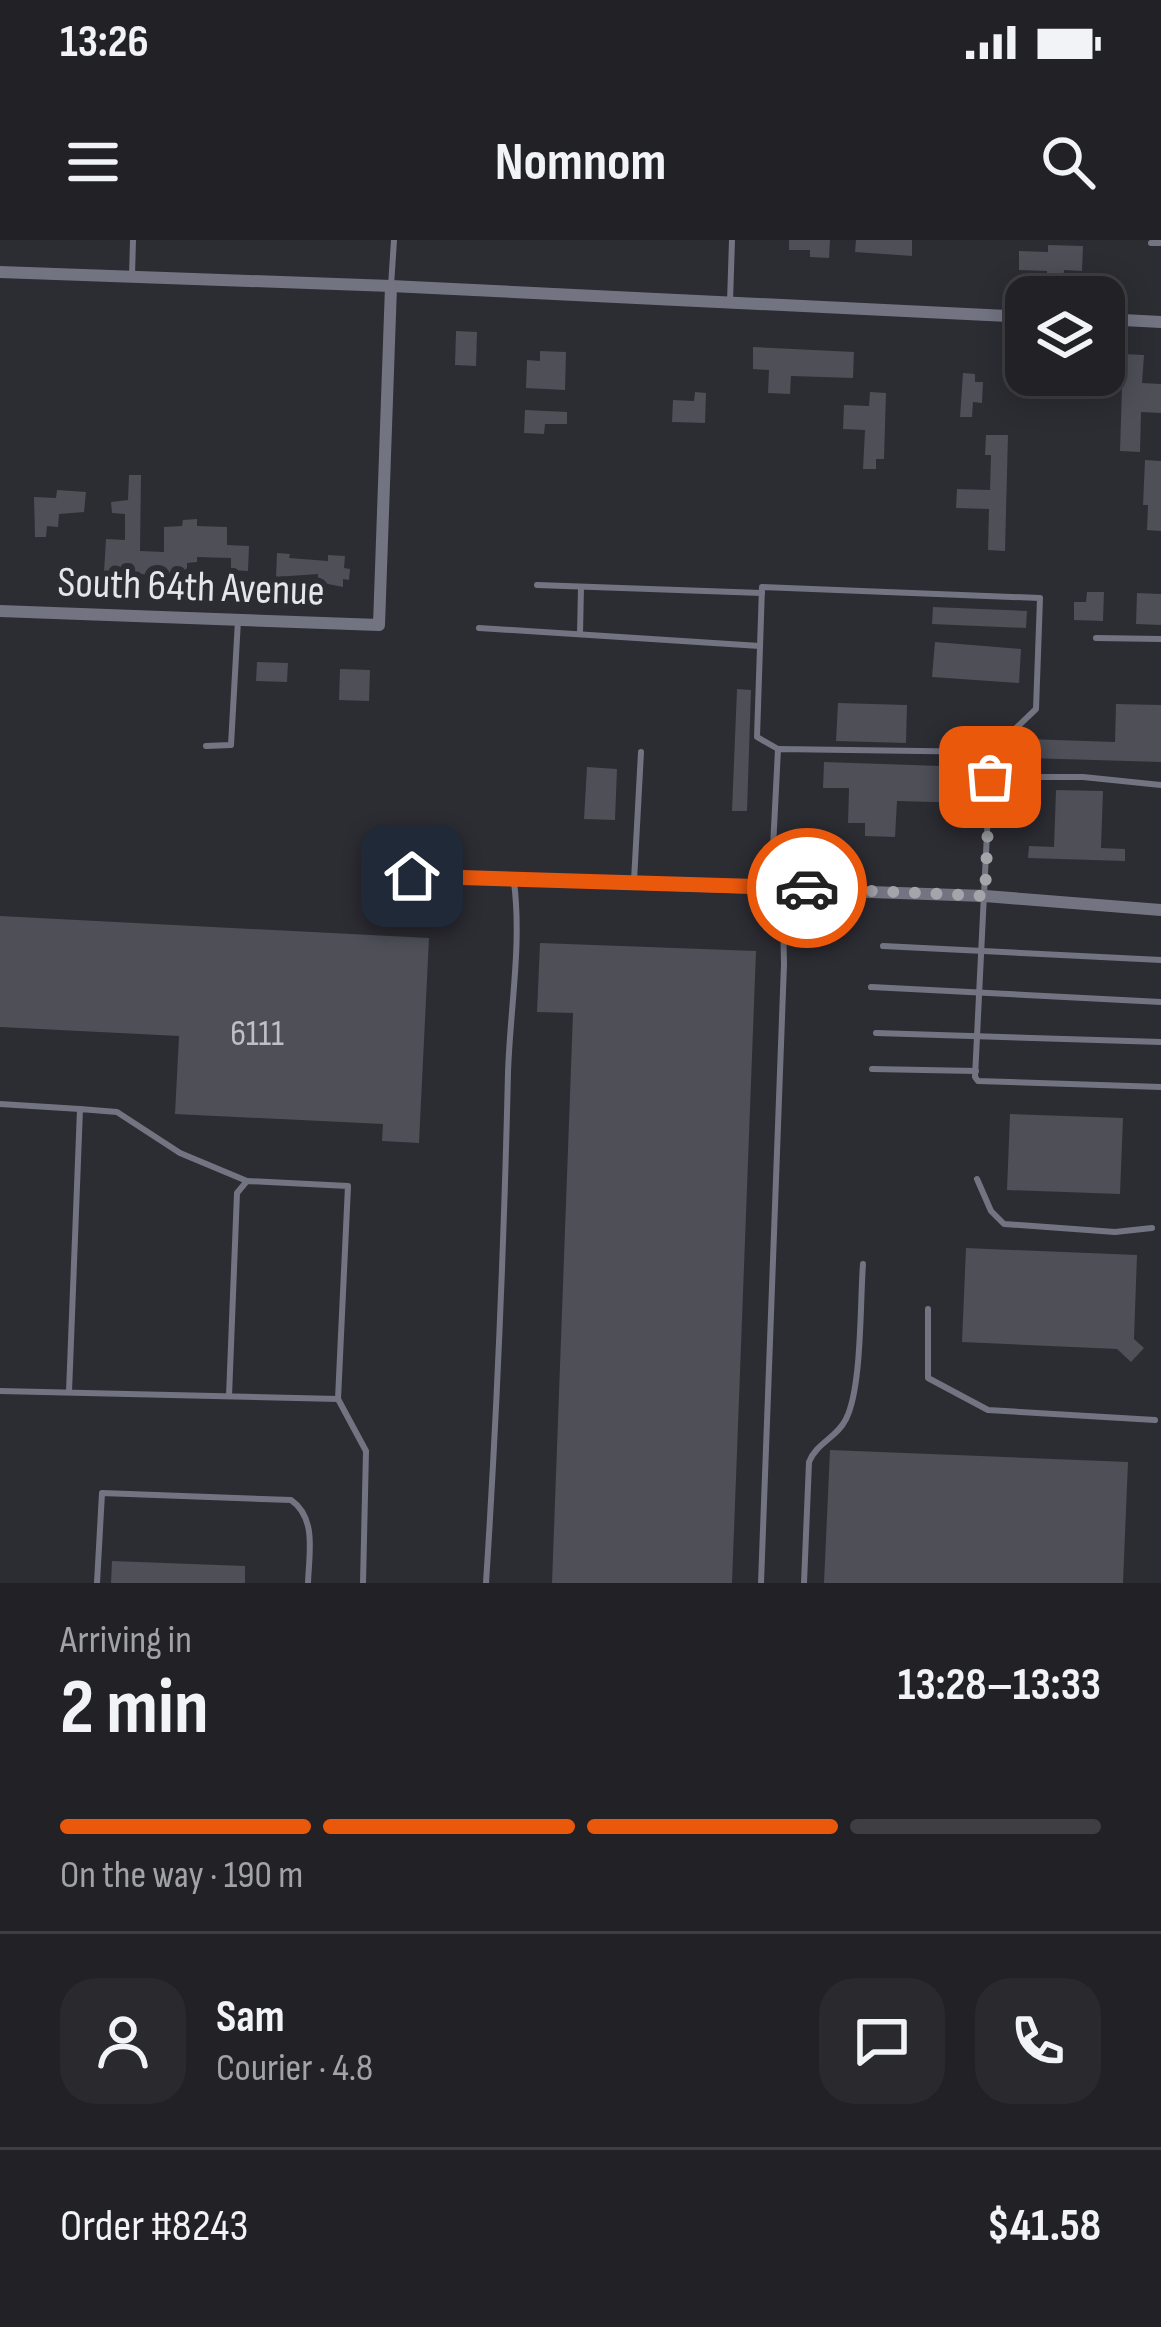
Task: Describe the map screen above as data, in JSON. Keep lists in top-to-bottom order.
{
  "streets": {
    "street": ["South 64th Avenue"]
  },
  "house_numbers": ["6111"],
  "page": {
    "status": "13:26",
    "header": "Nomnom",
    "heading": ["2 min", "Arriving in", "13:28–13:33"],
    "panel": [
      "Sam",
      "Courier · 4.8",
      "Order #8243",
      "$41.58"
    ],
    "bar": "On the way · 190 m"
  }
}
